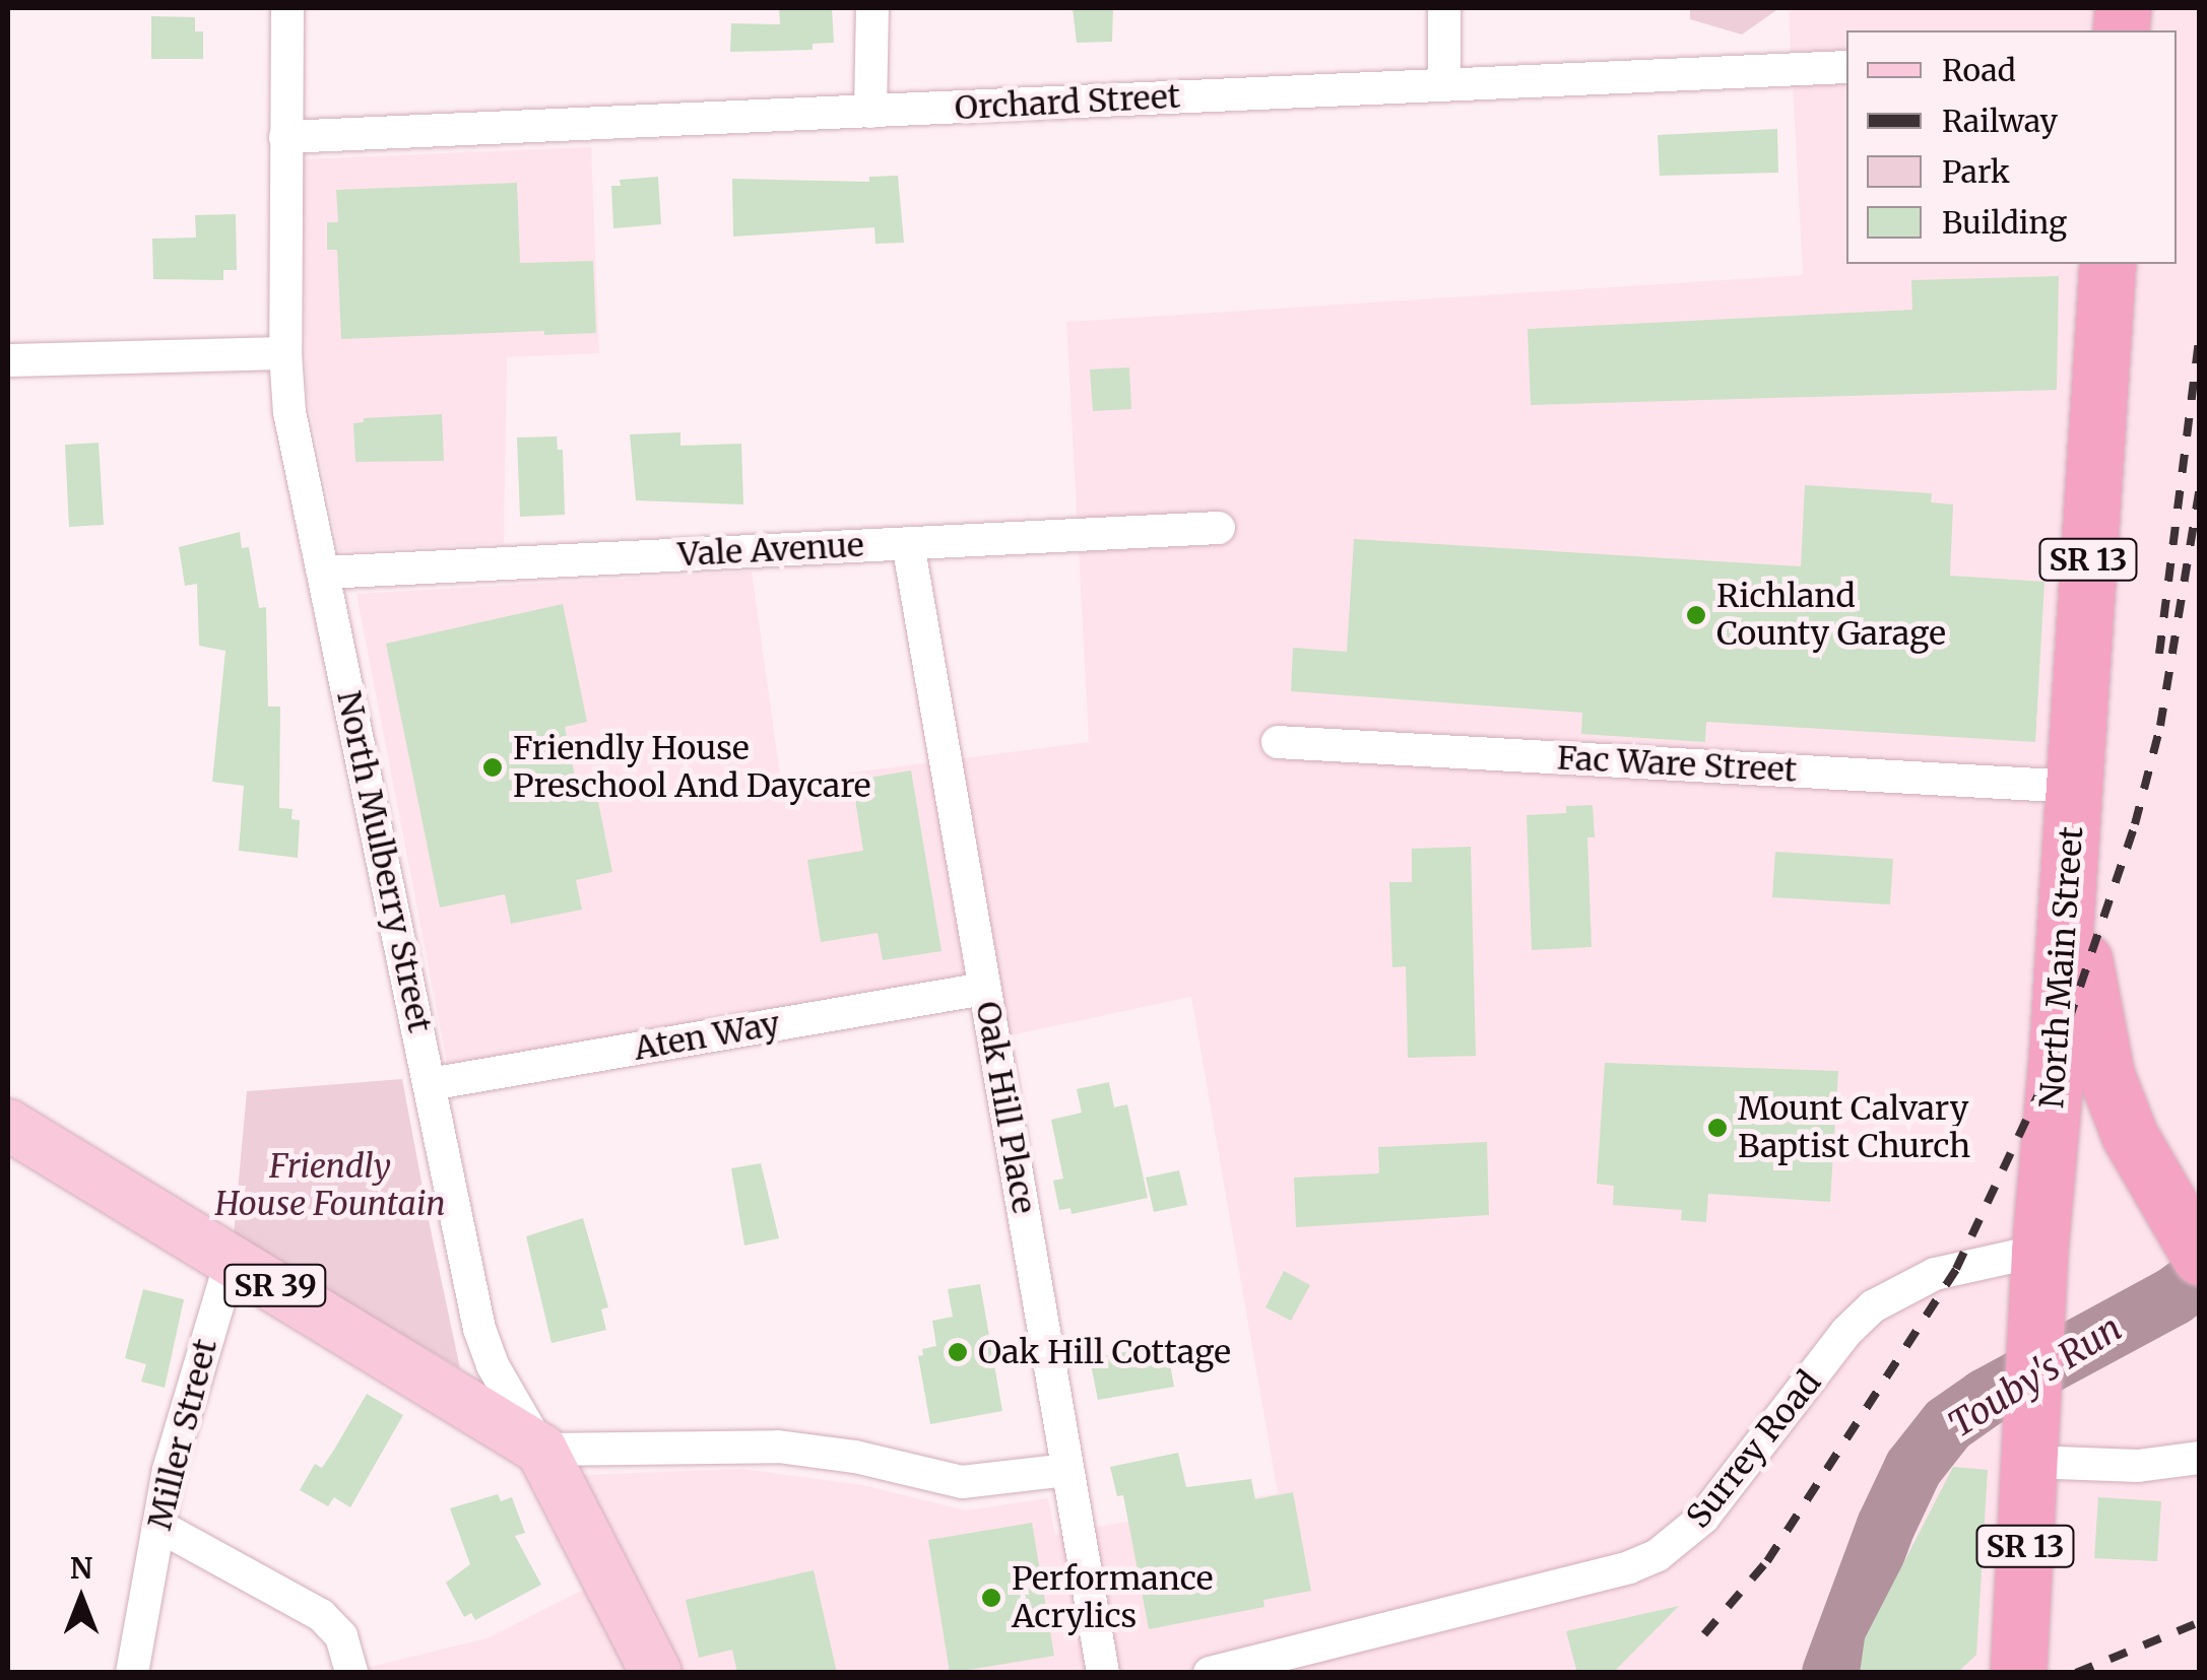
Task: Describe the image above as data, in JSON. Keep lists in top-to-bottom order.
{
  "streets": {
    "highway": ["SR 13", "North Main Street"],
    "main road": ["North Mulberry Street", "SR 39"],
    "street": [
      "Orchard Street",
      "Vale Avenue",
      "Fac Ware Street",
      "Aten Way",
      "Oak Hill Place",
      "Miller Street",
      "Surrey Road"
    ]
  },
  "crossings": [
    ["Orchard Street", "North Mulberry Street"],
    ["Vale Avenue", "North Mulberry Street"],
    ["Vale Avenue", "Oak Hill Place"],
    ["SR 13", "North Main Street"],
    ["Fac Ware Street", "North Main Street"],
    ["North Mulberry Street", "Aten Way"],
    ["North Mulberry Street", "SR 39"],
    ["North Main Street", "Surrey Road"],
    ["Aten Way", "Oak Hill Place"],
    ["SR 39", "Miller Street"]
  ],
  "water": ["Touby's Run"],
  "parks": ["Friendly House Fountain"],
  "places": [
    "Richland County Garage",
    "Friendly House Preschool And Daycare",
    "Mount Calvary Baptist Church",
    "Oak Hill Cottage",
    "Performance Acrylics"
  ],
  "legend": [
    "Road",
    "Railway",
    "Park",
    "Building"
  ],
  "north": "top"
}
